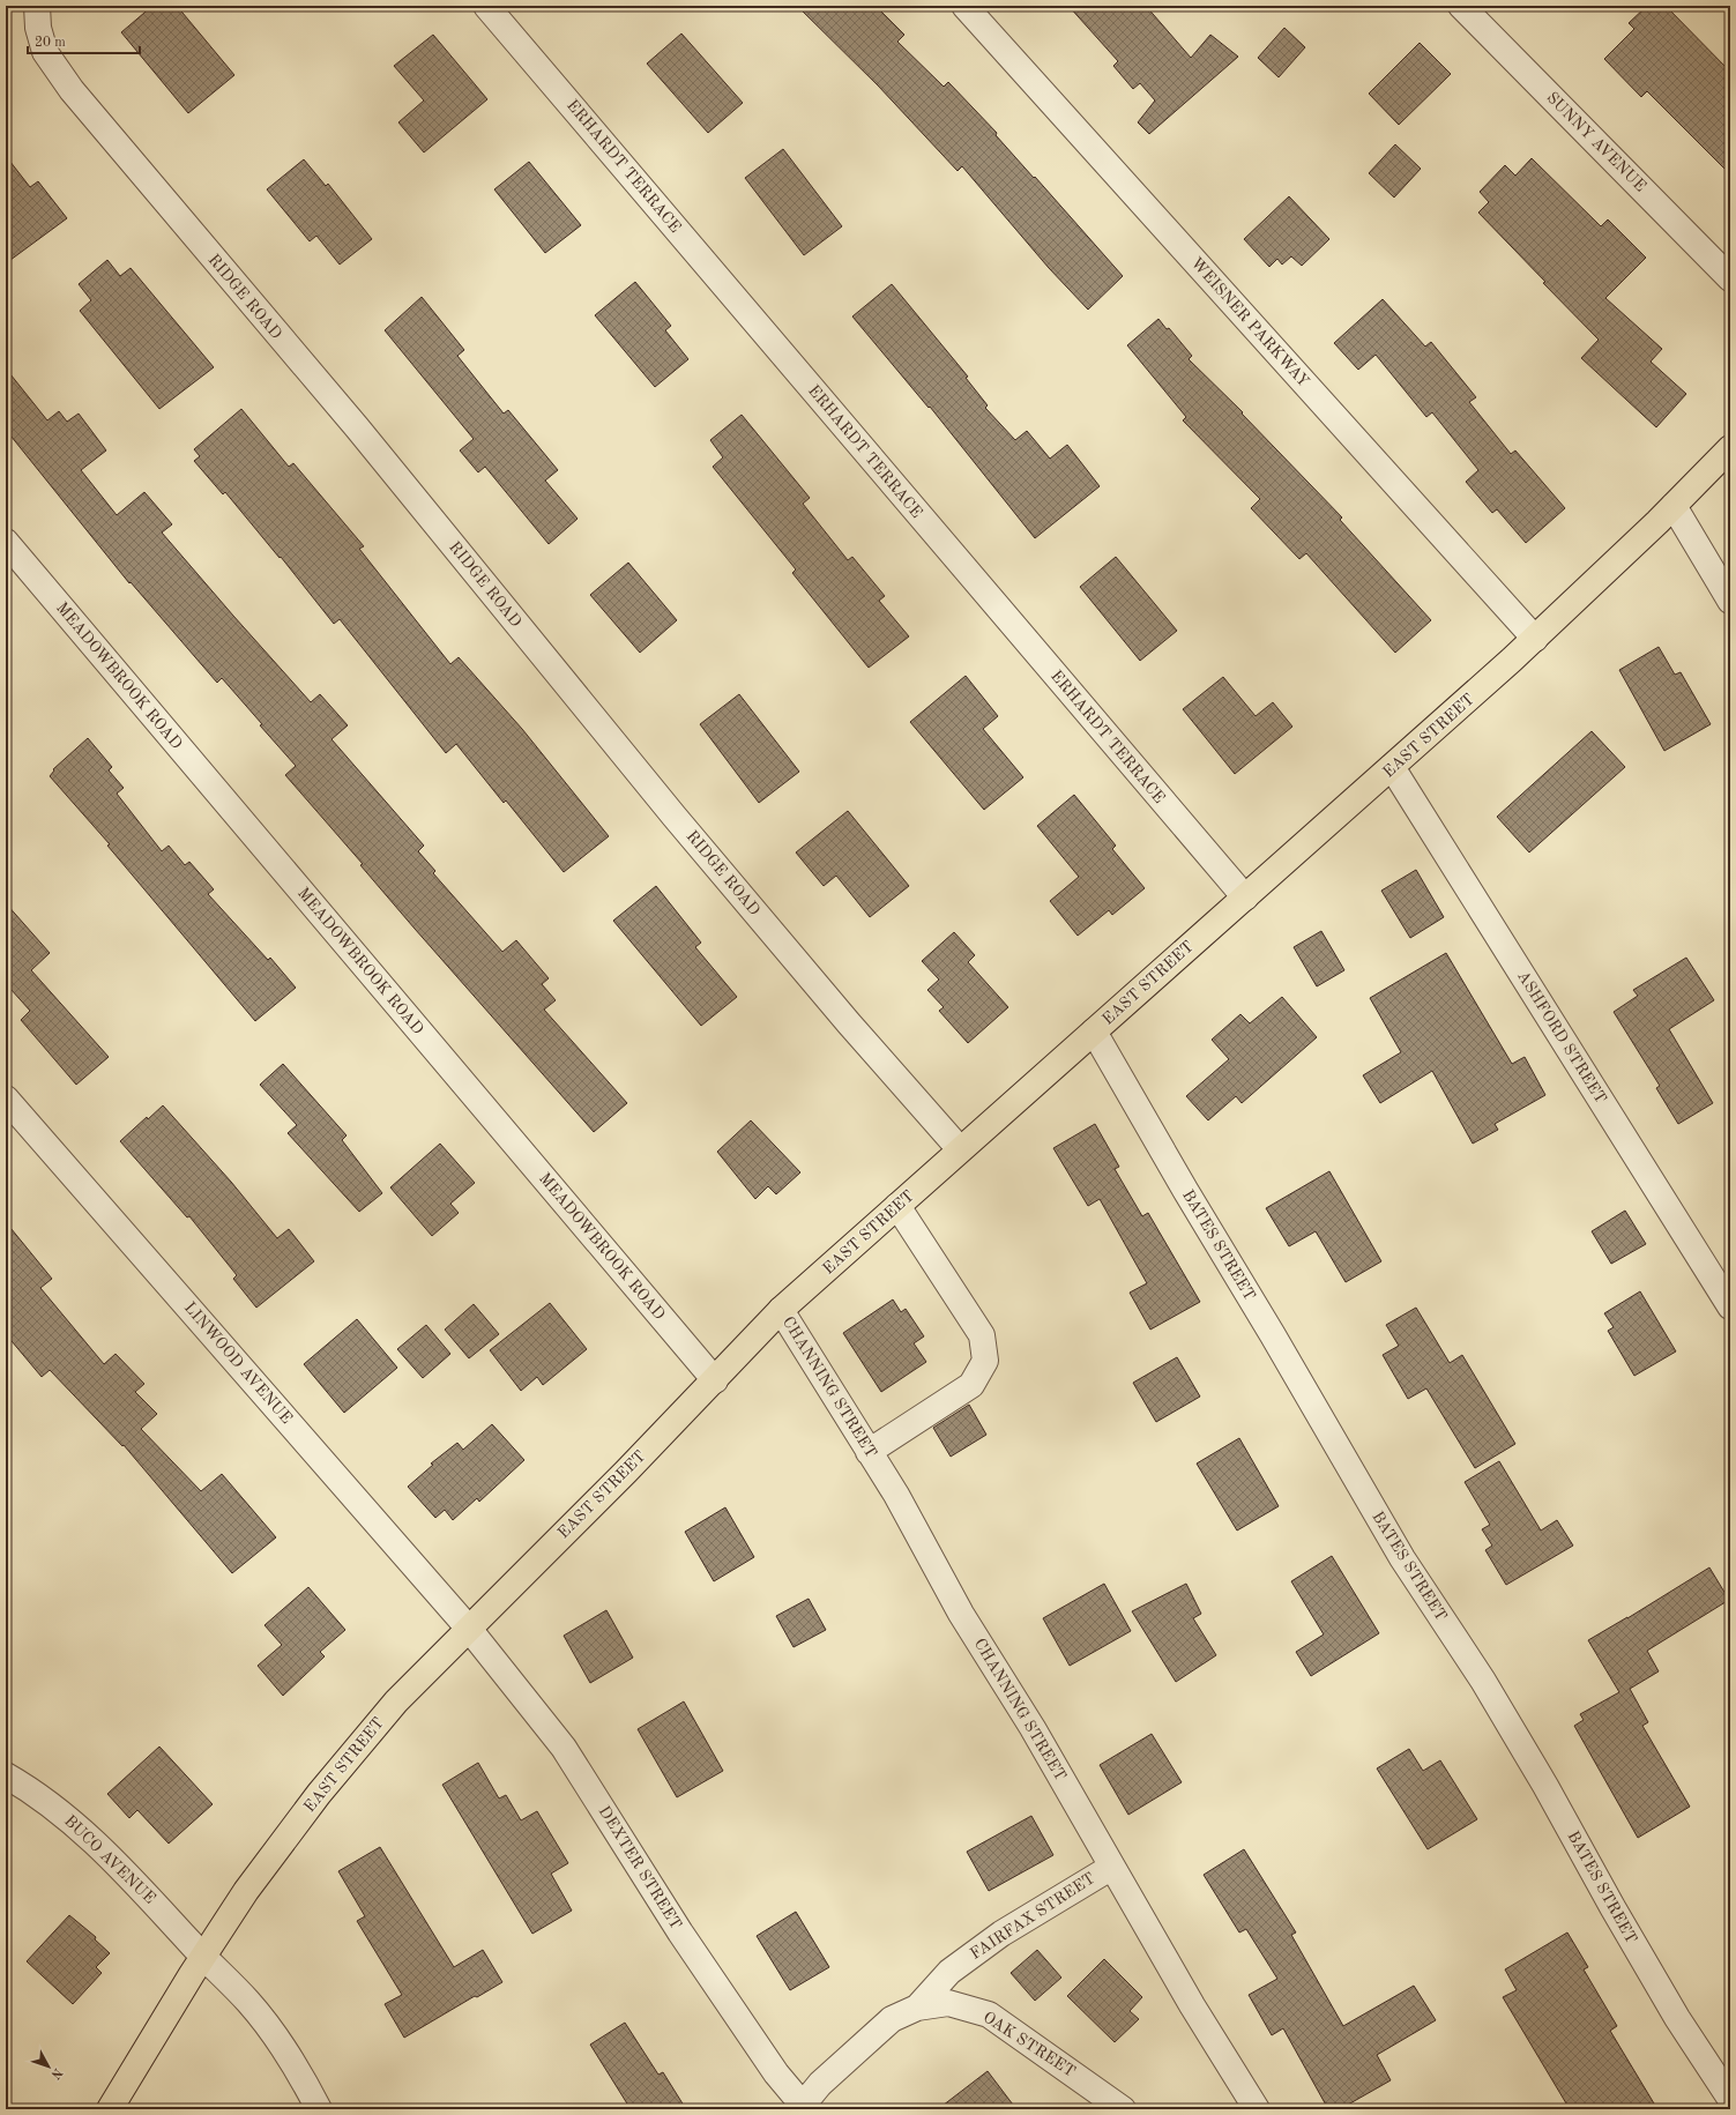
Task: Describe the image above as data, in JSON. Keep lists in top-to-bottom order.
{
  "streets": {
    "main road": ["EAST STREET"],
    "street": [
      "SUNNY AVENUE",
      "ERHARDT TERRACE",
      "RIDGE ROAD",
      "WEISNER PARKWAY",
      "MEADOWBROOK ROAD",
      "ASHFORD STREET",
      "BATES STREET",
      "LINWOOD AVENUE",
      "CHANNING STREET",
      "BUCO AVENUE",
      "DEXTER STREET",
      "FAIRFAX STREET",
      "OAK STREET"
    ]
  },
  "crossings": [
    ["ERHARDT TERRACE", "EAST STREET"],
    ["RIDGE ROAD", "EAST STREET"],
    ["WEISNER PARKWAY", "EAST STREET"],
    ["MEADOWBROOK ROAD", "EAST STREET"],
    ["EAST STREET", "ASHFORD STREET"],
    ["EAST STREET", "BATES STREET"],
    ["EAST STREET", "LINWOOD AVENUE"],
    ["EAST STREET", "CHANNING STREET"],
    ["EAST STREET", "BUCO AVENUE"],
    ["EAST STREET", "DEXTER STREET"],
    ["LINWOOD AVENUE", "DEXTER STREET"],
    ["CHANNING STREET", "FAIRFAX STREET"],
    ["DEXTER STREET", "OAK STREET"],
    ["FAIRFAX STREET", "OAK STREET"]
  ],
  "scale_bar": "20 m",
  "north": "bottom right"
}
